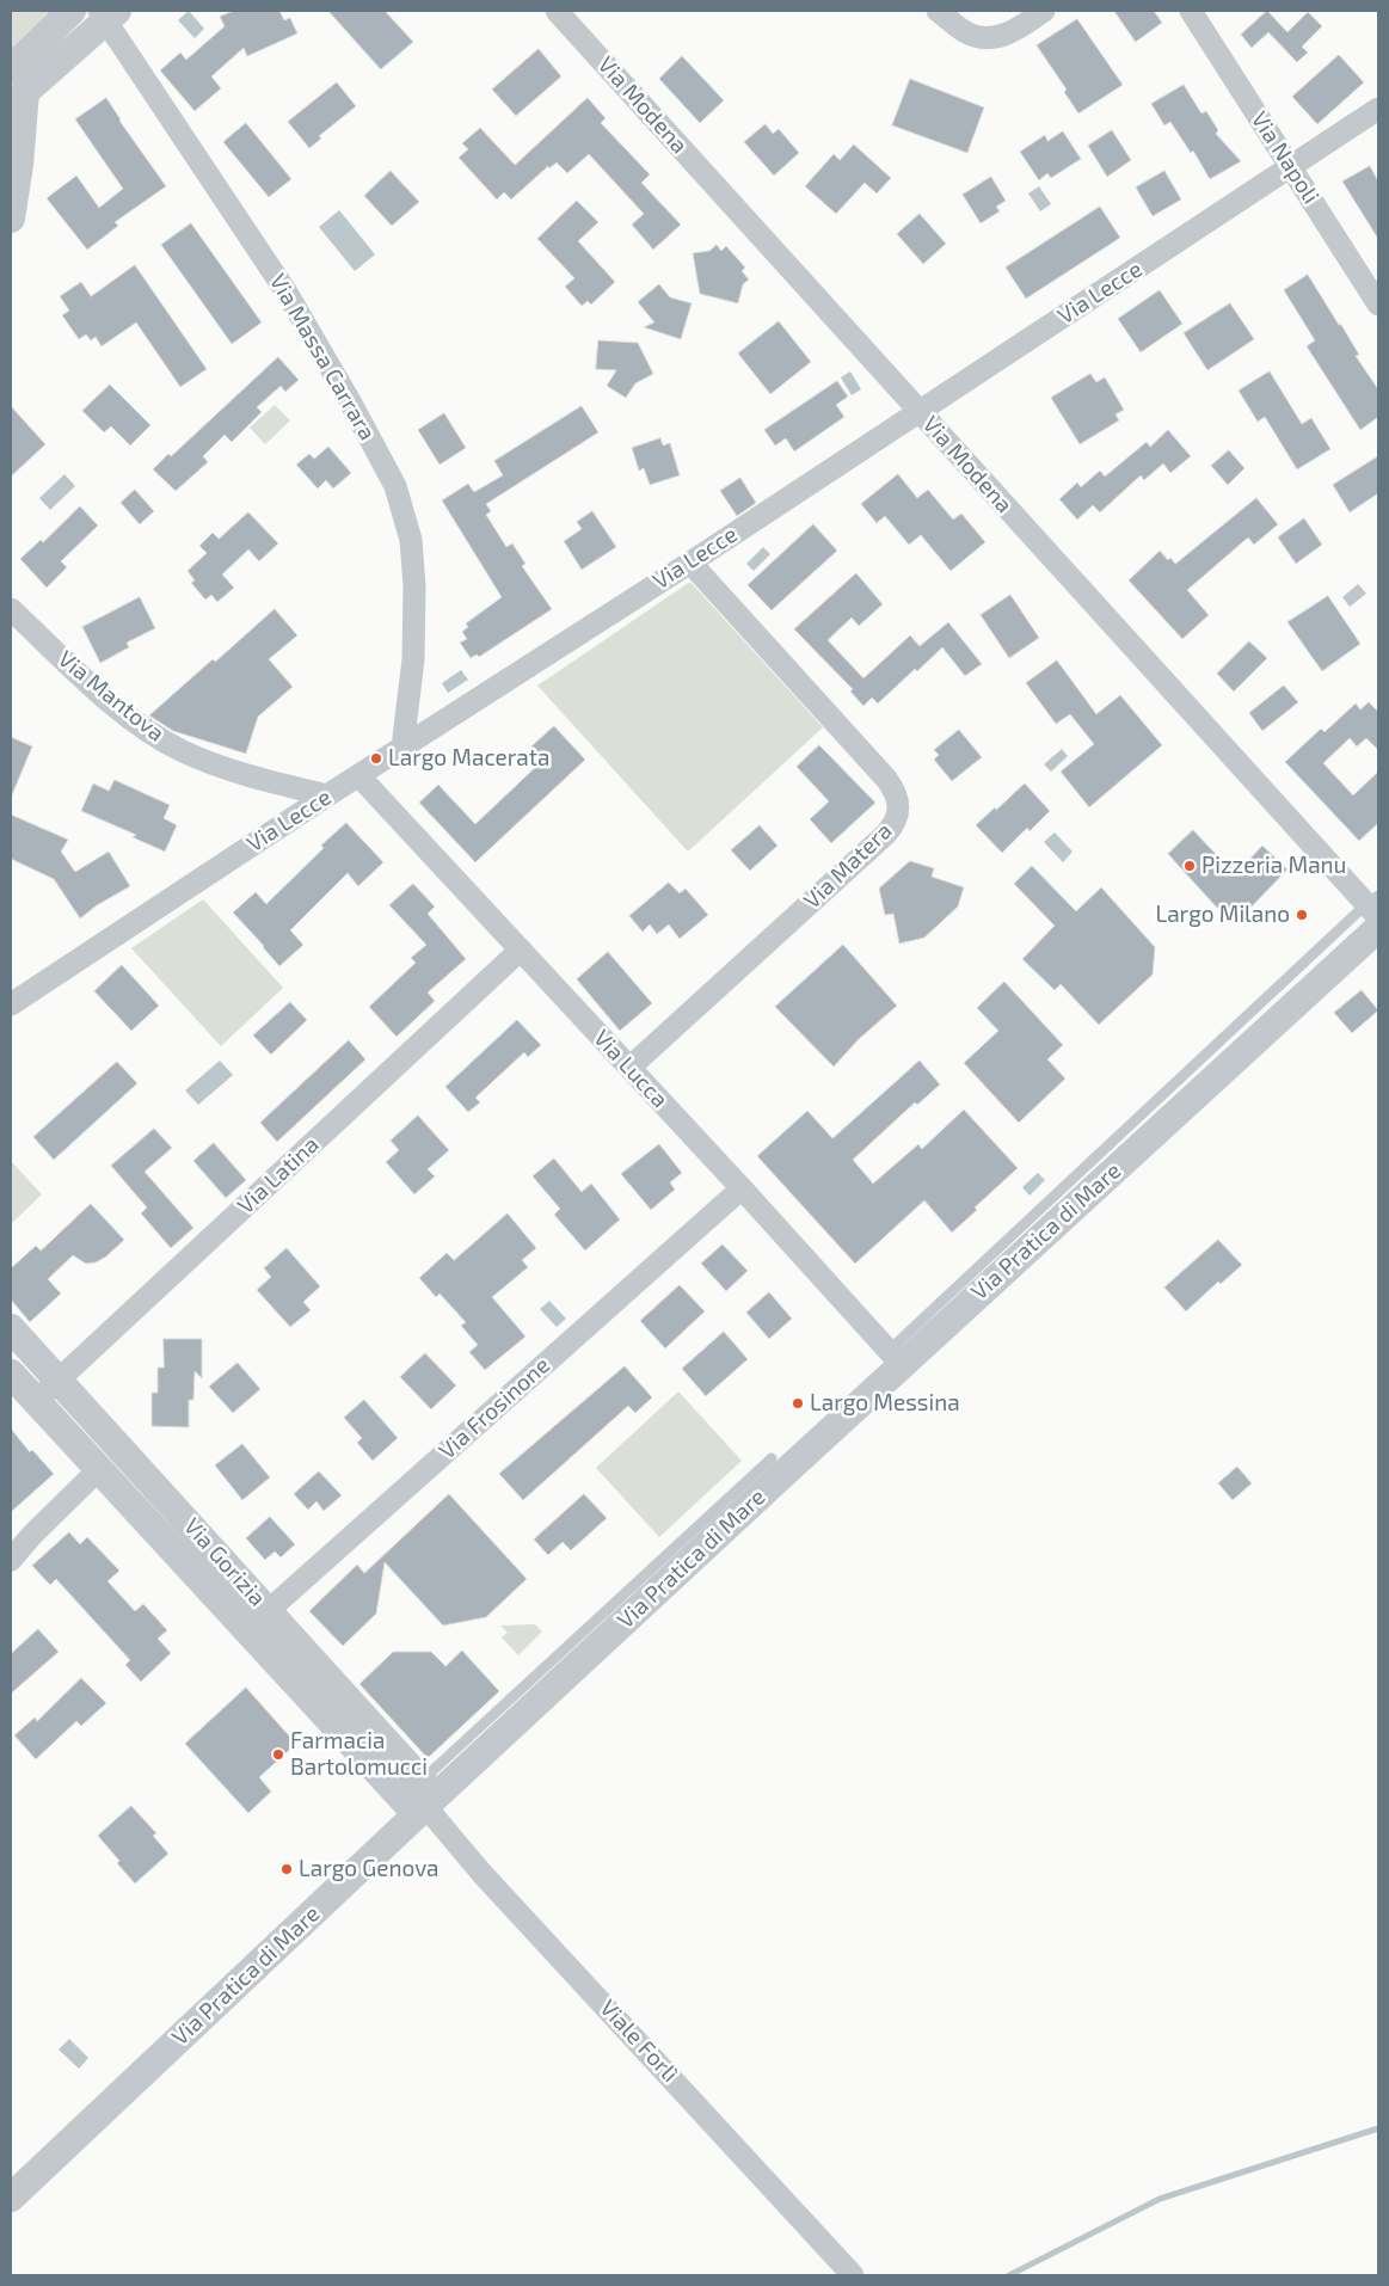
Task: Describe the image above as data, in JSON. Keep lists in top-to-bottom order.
{
  "streets": {
    "street": [
      "Via Modena",
      "Via Napoli",
      "Via Lecce",
      "Via Massa Carrara",
      "Via Mantova",
      "Via Matera",
      "Via Lucca",
      "Via Latina",
      "Via Pratica di Mare",
      "Via Frosinone",
      "Via Gorizia",
      "Viale Forlì"
    ]
  },
  "crossings": [
    ["Via Modena", "Via Lecce"],
    ["Via Modena", "Via Pratica di Mare"],
    ["Via Napoli", "Via Lecce"],
    ["Via Lecce", "Via Massa Carrara"],
    ["Via Lecce", "Via Mantova"],
    ["Via Lecce", "Via Matera"],
    ["Via Lecce", "Via Lucca"],
    ["Via Matera", "Via Lucca"],
    ["Via Lucca", "Via Latina"],
    ["Via Lucca", "Via Pratica di Mare"],
    ["Via Lucca", "Via Frosinone"],
    ["Via Latina", "Via Gorizia"],
    ["Via Pratica di Mare", "Via Gorizia"],
    ["Via Pratica di Mare", "Viale Forlì"],
    ["Via Frosinone", "Via Gorizia"],
    ["Via Gorizia", "Viale Forlì"]
  ],
  "places": [
    "Largo Macerata",
    "Pizzeria Manu",
    "Largo Milano",
    "Largo Messina",
    "Farmacia Bartolomucci",
    "Largo Genova"
  ]
}
